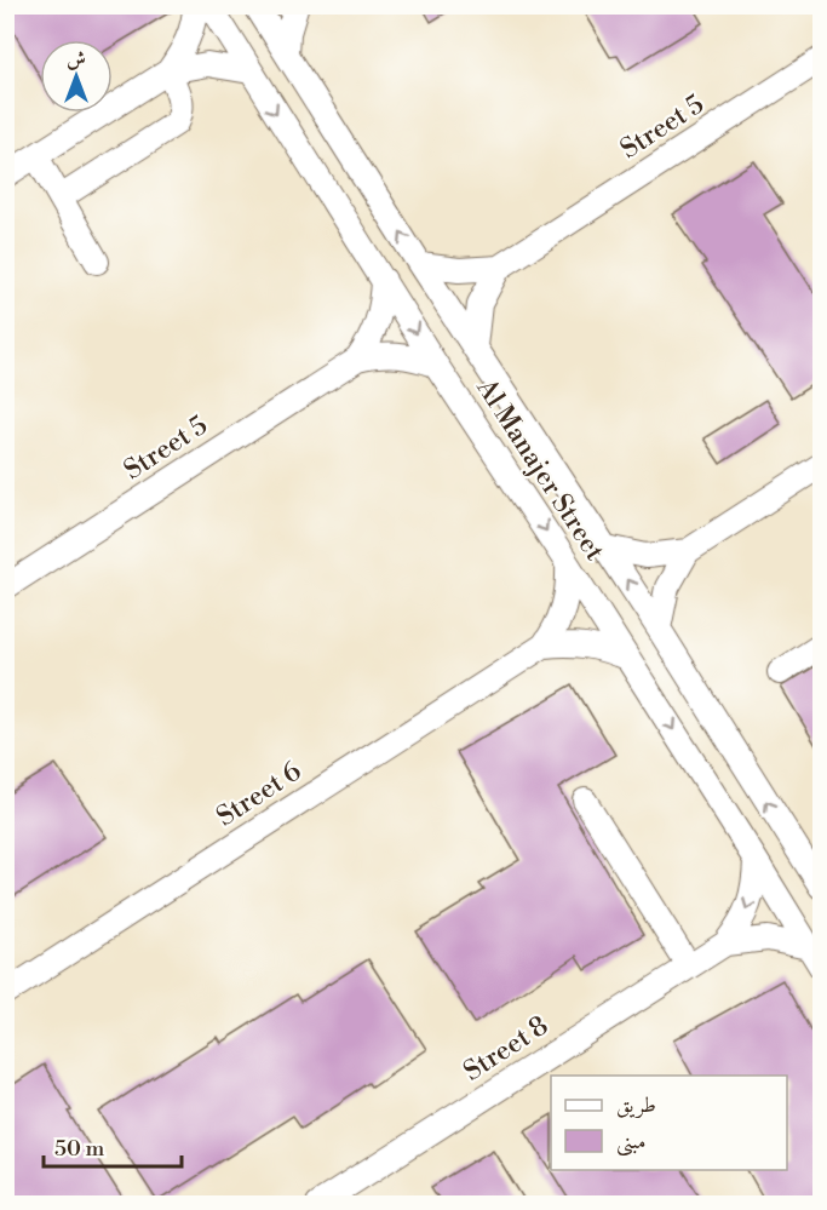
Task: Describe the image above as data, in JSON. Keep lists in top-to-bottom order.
{
  "streets": {
    "street": [
      "Street 5",
      "Al Manajer Street",
      "Street 6",
      "Street 8"
    ]
  },
  "crossings": [
    ["Street 5", "Al Manajer Street"],
    ["Al Manajer Street", "Street 6"],
    ["Al Manajer Street", "Street 8"]
  ],
  "legend": ["طريق", "مبنى"],
  "scale_bar": "50 m",
  "north": "top"
}
